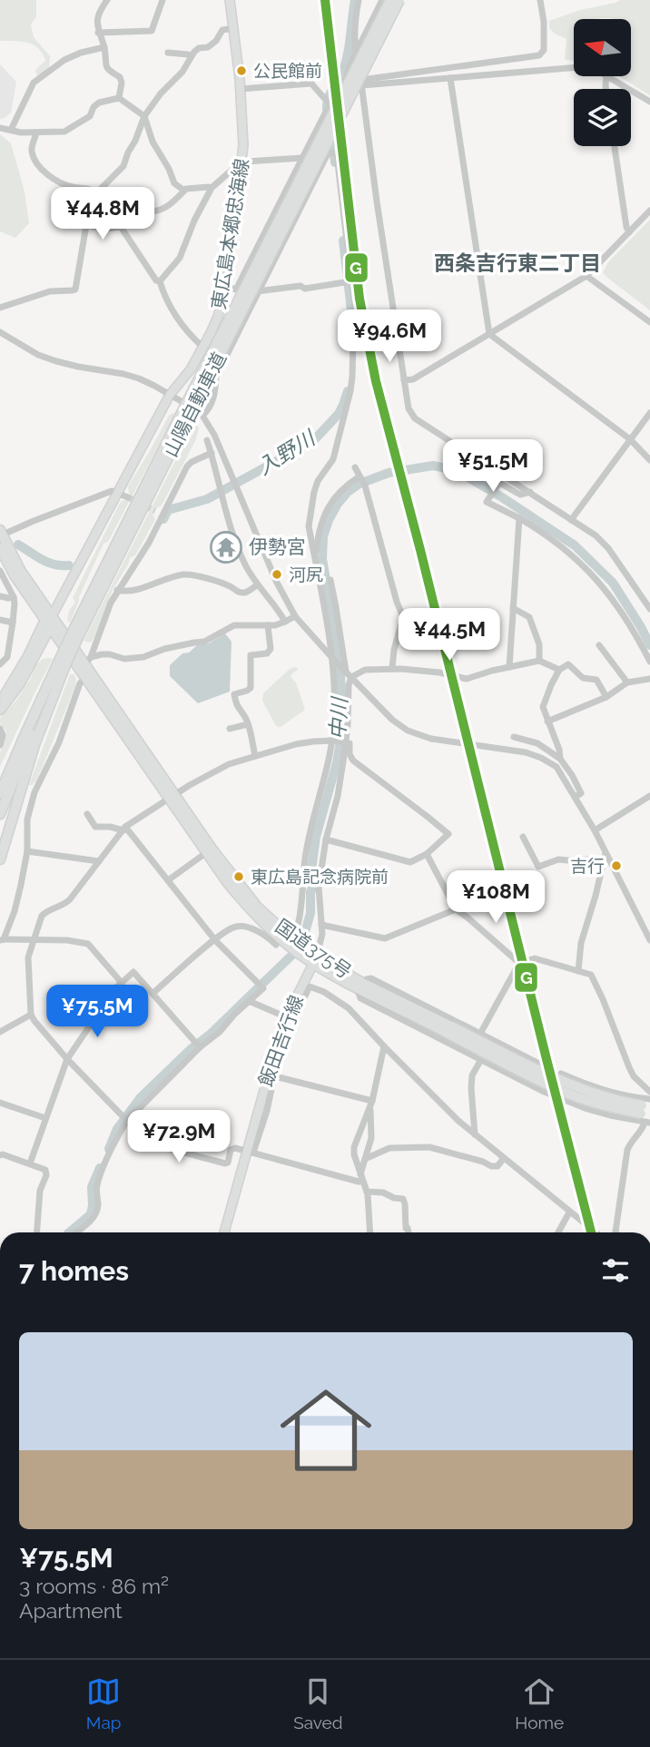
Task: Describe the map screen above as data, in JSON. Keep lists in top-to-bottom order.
{
  "streets": {
    "highway": ["山陽自動車道", "国道375号"],
    "main road": ["東広島本郷忠海線", "飯田吉行線"]
  },
  "crossings": [
    ["東広島本郷忠海線", "国道375号"],
    ["国道375号", "飯田吉行線"]
  ],
  "districts": ["西条吉行東二丁目"],
  "water": ["入野川", "中川"],
  "places": {
    "other": [
      "公民館前",
      "河尻",
      "吉行",
      "東広島記念病院前"
    ],
    "temple": ["伊勢宮"]
  },
  "lines": ["transit line G"],
  "north": "left",
  "page": {
    "price": [
      "¥44.8M",
      "¥94.6M",
      "¥51.5M",
      "¥44.5M",
      "¥108M",
      "¥75.5M",
      "¥72.9M"
    ],
    "heading": "7 homes",
    "list": [
      {
        "name": "¥75.5M",
        "note": "3 rooms · 86 m² · Apartment"
      }
    ],
    "tabs": ["Map", "Saved", "Home"]
  }
}
